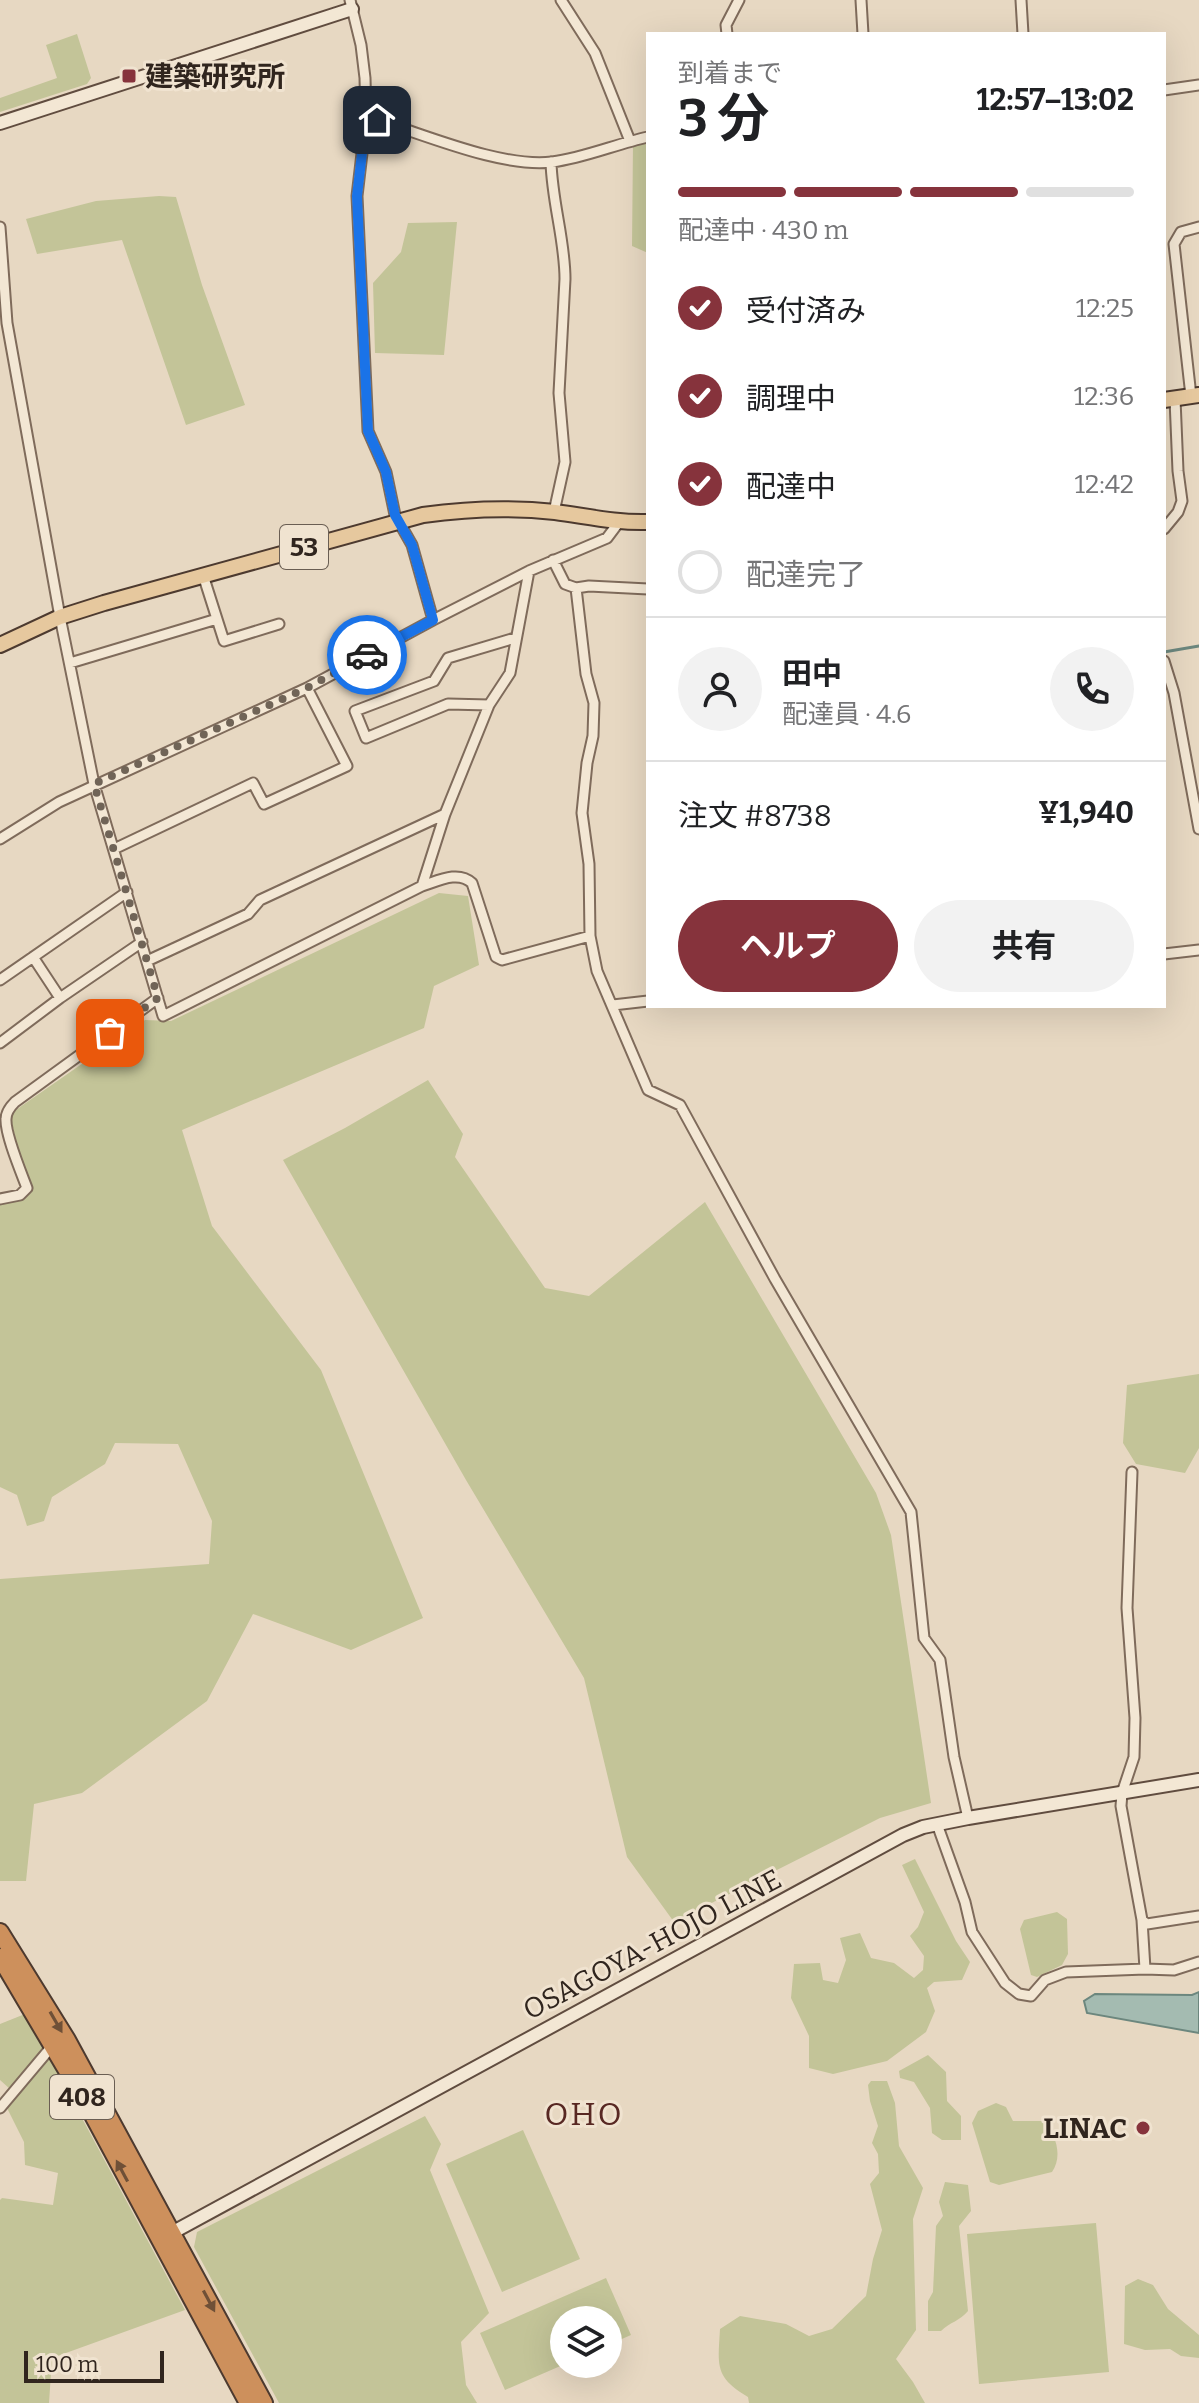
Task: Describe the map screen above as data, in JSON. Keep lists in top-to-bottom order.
{
  "streets": {
    "highway": ["408"],
    "main road": ["53", "OSAGOYA-HOJO LINE"]
  },
  "crossings": [
    ["OSAGOYA-HOJO LINE", "408"]
  ],
  "districts": ["OHO"],
  "places": {
    "transit": ["建築研究所"],
    "other": ["LINAC"]
  },
  "scale_bar": "100 m",
  "page": {
    "heading": ["3 分", "到着まで", "12:57–13:02"],
    "panel": [
      "田中",
      "配達員 · 4.6",
      "注文 #8738",
      "¥1,940"
    ],
    "bar": "配達中 · 430 m",
    "list": [
      ["受付済み", "12:25"],
      ["調理中", "12:36"],
      ["配達中", "12:42"],
      "配達完了"
    ],
    "buttons": ["ヘルプ", "共有"],
    "scale": "100 m"
  }
}
